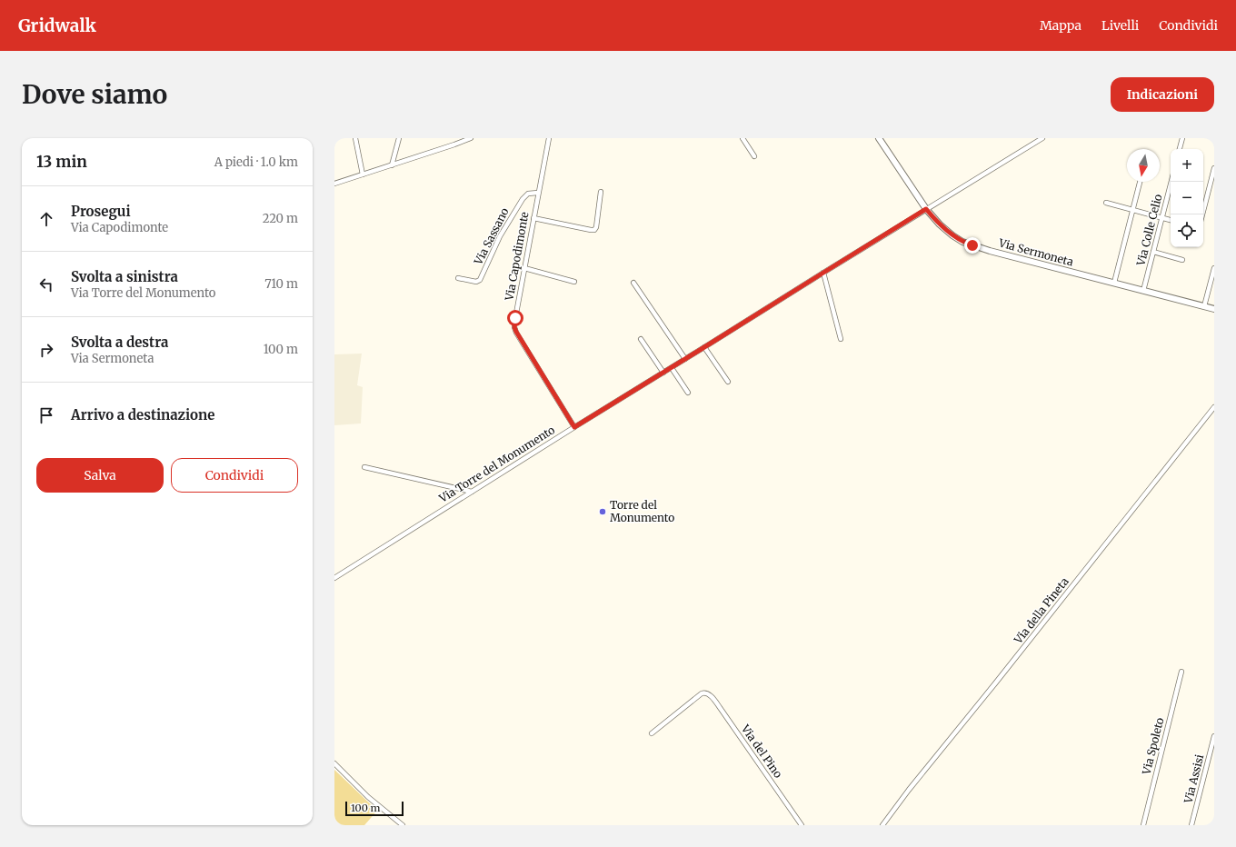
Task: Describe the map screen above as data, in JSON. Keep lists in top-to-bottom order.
{
  "streets": {
    "street": [
      "Via Colle Celio",
      "Via Sassano",
      "Via Sermoneta",
      "Via Capodimonte",
      "Via Torre del Monumento",
      "Via della Pineta",
      "Via Spoleto",
      "Via del Pino",
      "Via Assisi"
    ]
  },
  "crossings": [
    ["Via Colle Celio", "Via Sermoneta"],
    ["Via Sassano", "Via Capodimonte"],
    ["Via Sermoneta", "Via Torre del Monumento"],
    ["Via Capodimonte", "Via Torre del Monumento"]
  ],
  "places": ["Torre del Monumento"],
  "scale_bar": "100 m",
  "north": "bottom",
  "page": {
    "header": "Gridwalk",
    "nav": ["Mappa", "Livelli", "Condividi"],
    "buttons": [
      "Indicazioni",
      ["Salva", "Condividi"]
    ],
    "title": "Dove siamo",
    "heading": ["13 min", "A piedi · 1.0 km"],
    "map_buttons": ["+", "−"],
    "list": [
      ["Prosegui", "Via Capodimonte", "220 m"],
      ["Svolta a sinistra", "Via Torre del Monumento", "710 m"],
      ["Svolta a destra", "Via Sermoneta", "100 m"],
      "Arrivo a destinazione"
    ],
    "scale": "100 m"
  }
}
